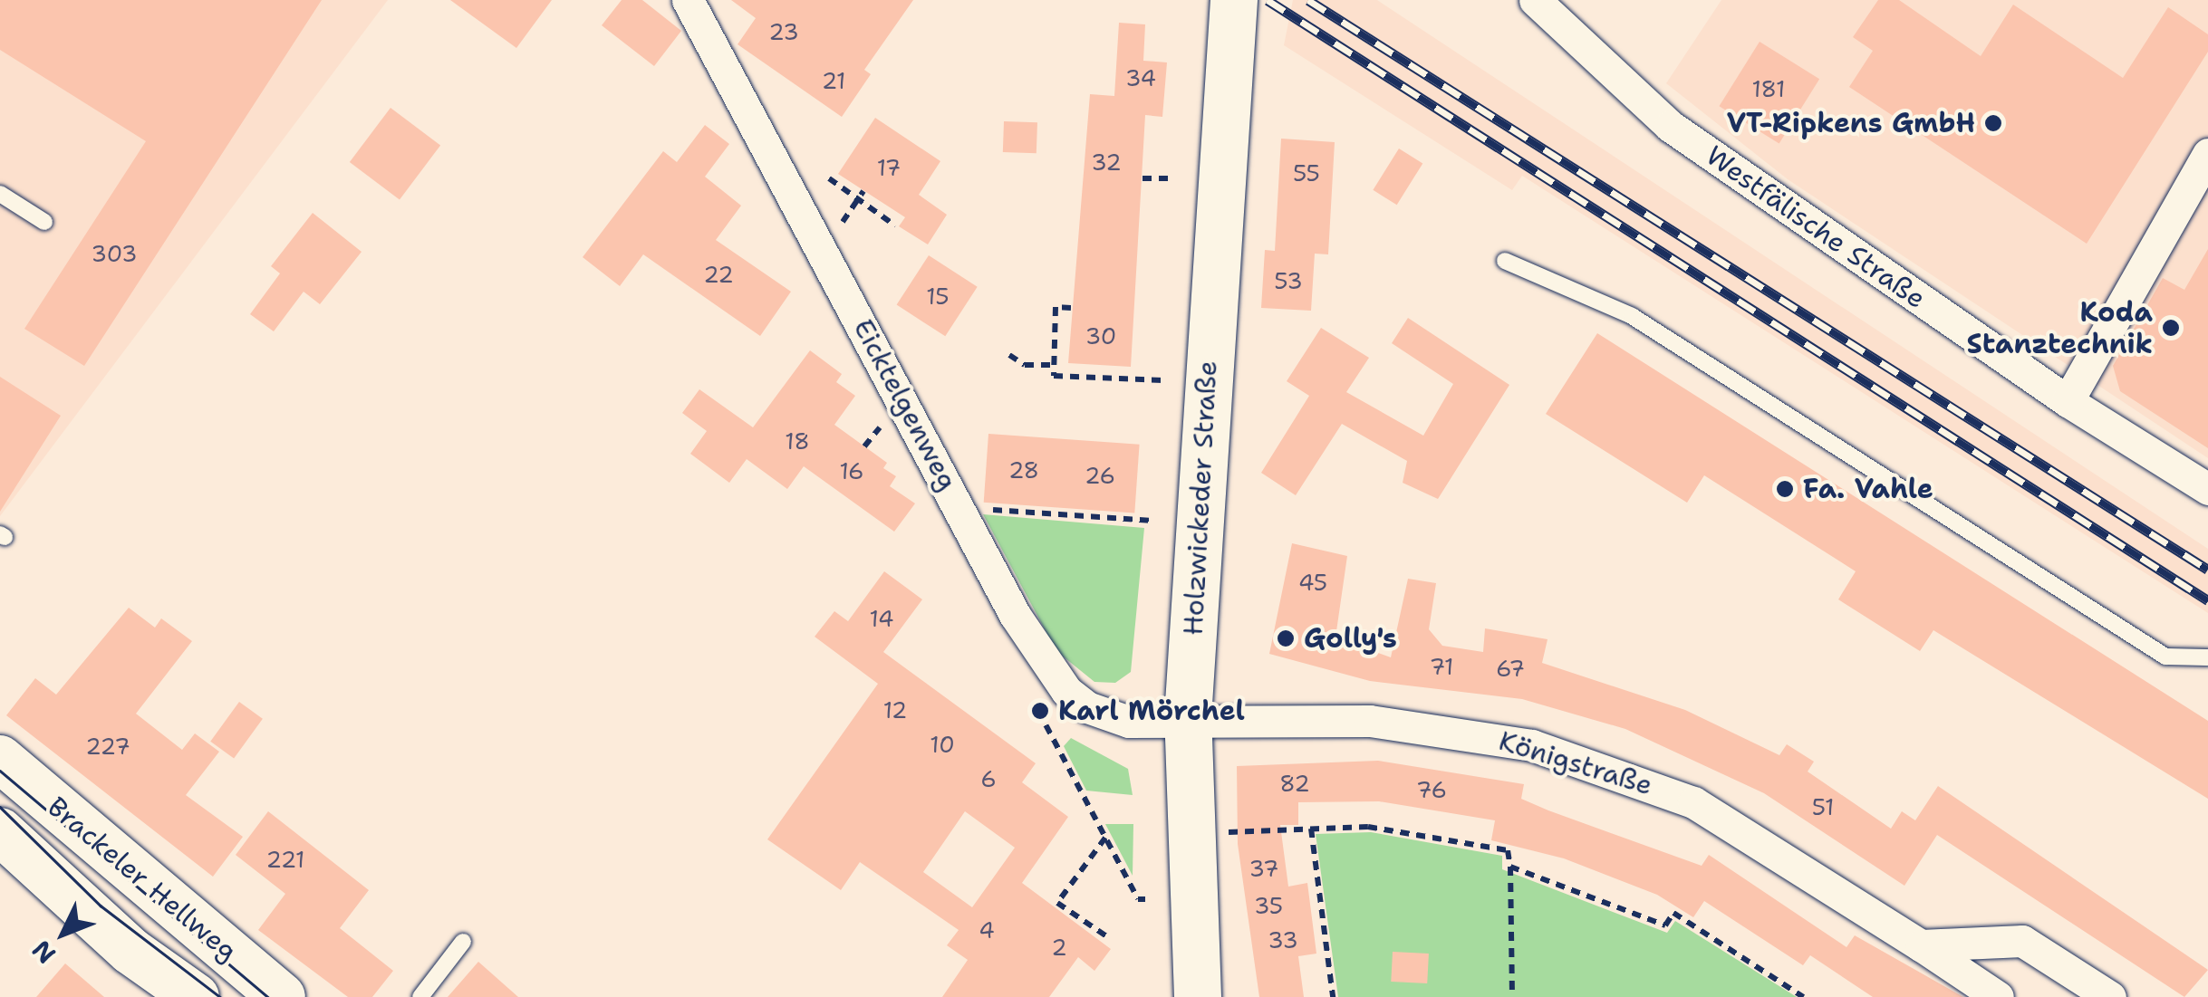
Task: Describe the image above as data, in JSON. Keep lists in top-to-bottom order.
{
  "streets": {
    "main road": ["Holzwickeder Straße", "Brackeler Hellweg"],
    "street": ["Westfälische Straße", "Eicktelgenweg", "Königstraße"]
  },
  "crossings": [
    ["Eicktelgenweg", "Holzwickeder Straße"],
    ["Eicktelgenweg", "Königstraße"],
    ["Holzwickeder Straße", "Königstraße"]
  ],
  "places": [
    "VT-Ripkens GmbH",
    "Koda Stanztechnik",
    "Fa. Vahle",
    "Golly's",
    "Karl Mörchel"
  ],
  "house_numbers": [
    "23",
    "34",
    "21",
    "181",
    "32",
    "17",
    "55",
    "303",
    "22",
    "53",
    "15",
    "30",
    "18",
    "28",
    "16",
    "26",
    "45",
    "14",
    "71",
    "67",
    "12",
    "10",
    "227",
    "6",
    "82",
    "76",
    "51",
    "221",
    "37",
    "35",
    "4",
    "33",
    "2"
  ],
  "north": "bottom left"
}
